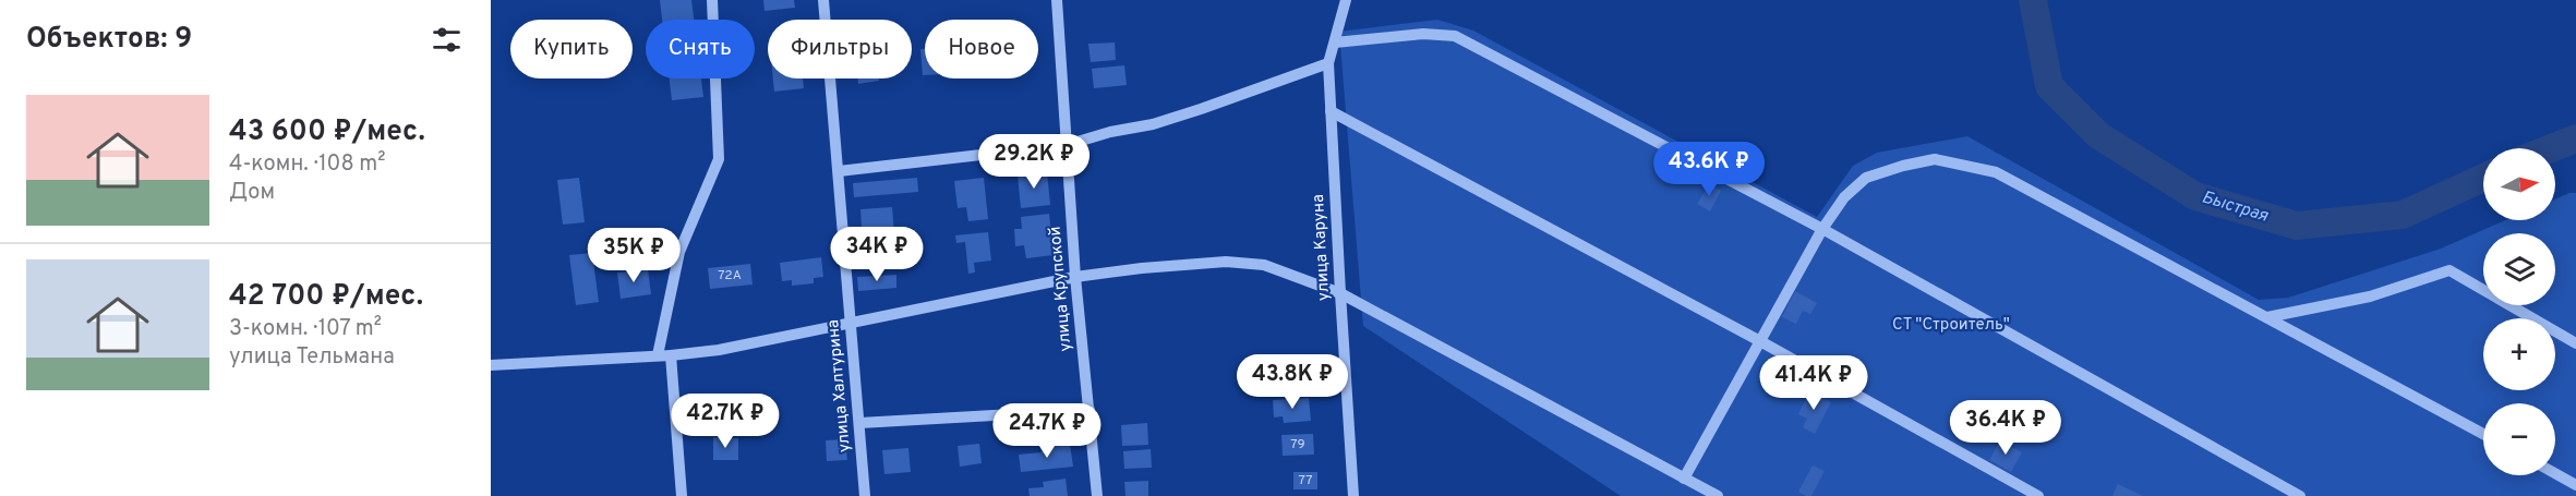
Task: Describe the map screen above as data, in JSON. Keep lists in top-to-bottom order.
{
  "streets": {
    "street": ["улица Каруна", "улица Крупской", "улица Халтурина"]
  },
  "water": ["Быстрая"],
  "parks": ["СТ \"Строитель\""],
  "house_numbers": ["72А", "79", "77"],
  "north": "right",
  "page": {
    "heading": "Объектов: 9",
    "chip": [
      "Купить",
      "Снять",
      "Фильтры",
      "Новое"
    ],
    "list": [
      {
        "name": "43 600 ₽/мес.",
        "note": "4-комн. · 108 m² · Дом"
      },
      {
        "name": "42 700 ₽/мес.",
        "note": "3-комн. · 107 m² · улица Тельмана"
      }
    ],
    "price": [
      "29.2K ₽",
      "43.6K ₽",
      "34K ₽",
      "35K ₽",
      "43.8K ₽",
      "41.4K ₽",
      "42.7K ₽",
      "36.4K ₽",
      "24.7K ₽"
    ],
    "map_buttons": ["+", "−"]
  }
}
